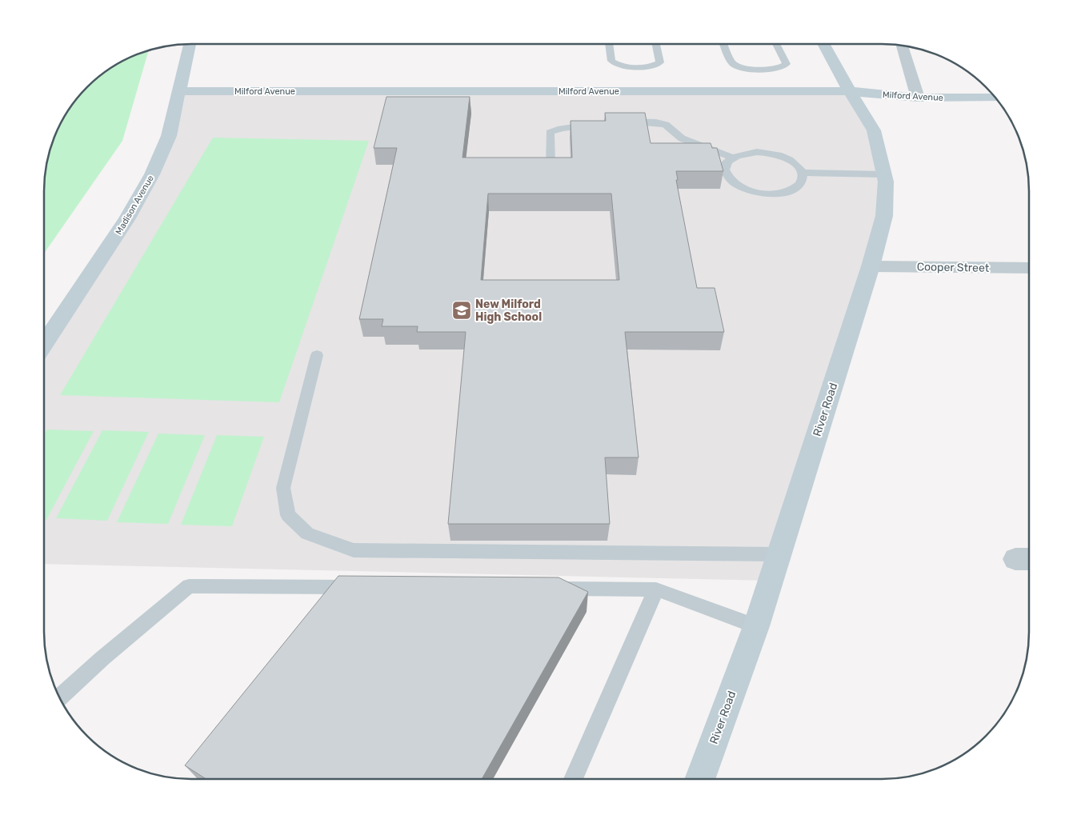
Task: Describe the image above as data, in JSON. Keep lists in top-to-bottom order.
{
  "streets": {
    "street": [
      "Milford Avenue",
      "Madison Avenue",
      "Cooper Street",
      "River Road"
    ]
  },
  "crossings": [
    ["Milford Avenue", "Madison Avenue"],
    ["Milford Avenue", "River Road"],
    ["Cooper Street", "River Road"]
  ],
  "places": {
    "school or university": ["New Milford High School"]
  }
}
